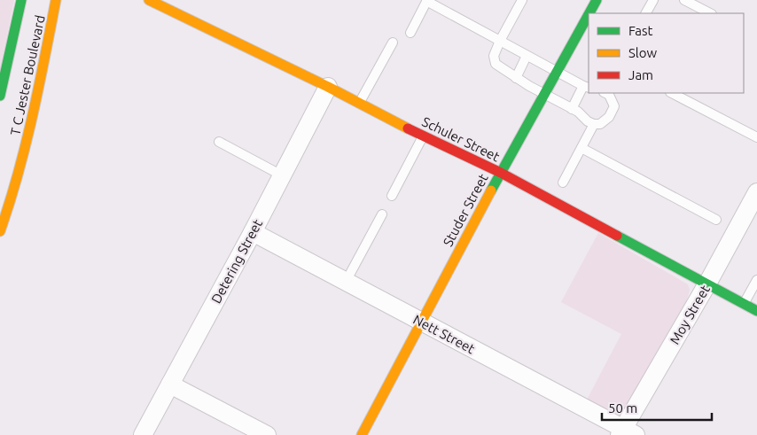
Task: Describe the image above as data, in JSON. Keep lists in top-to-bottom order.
{
  "streets": {
    "street": [
      "T C Jester Boulevard",
      "Schuler Street",
      "Studer Street",
      "Detering Street",
      "Moy Street",
      "Nett Street"
    ]
  },
  "crossings": [
    ["Schuler Street", "Studer Street"],
    ["Schuler Street", "Detering Street"],
    ["Schuler Street", "Moy Street"],
    ["Studer Street", "Nett Street"],
    ["Detering Street", "Nett Street"],
    ["Moy Street", "Nett Street"]
  ],
  "legend": ["Fast", "Slow", "Jam"],
  "scale_bar": "50 m"
}
